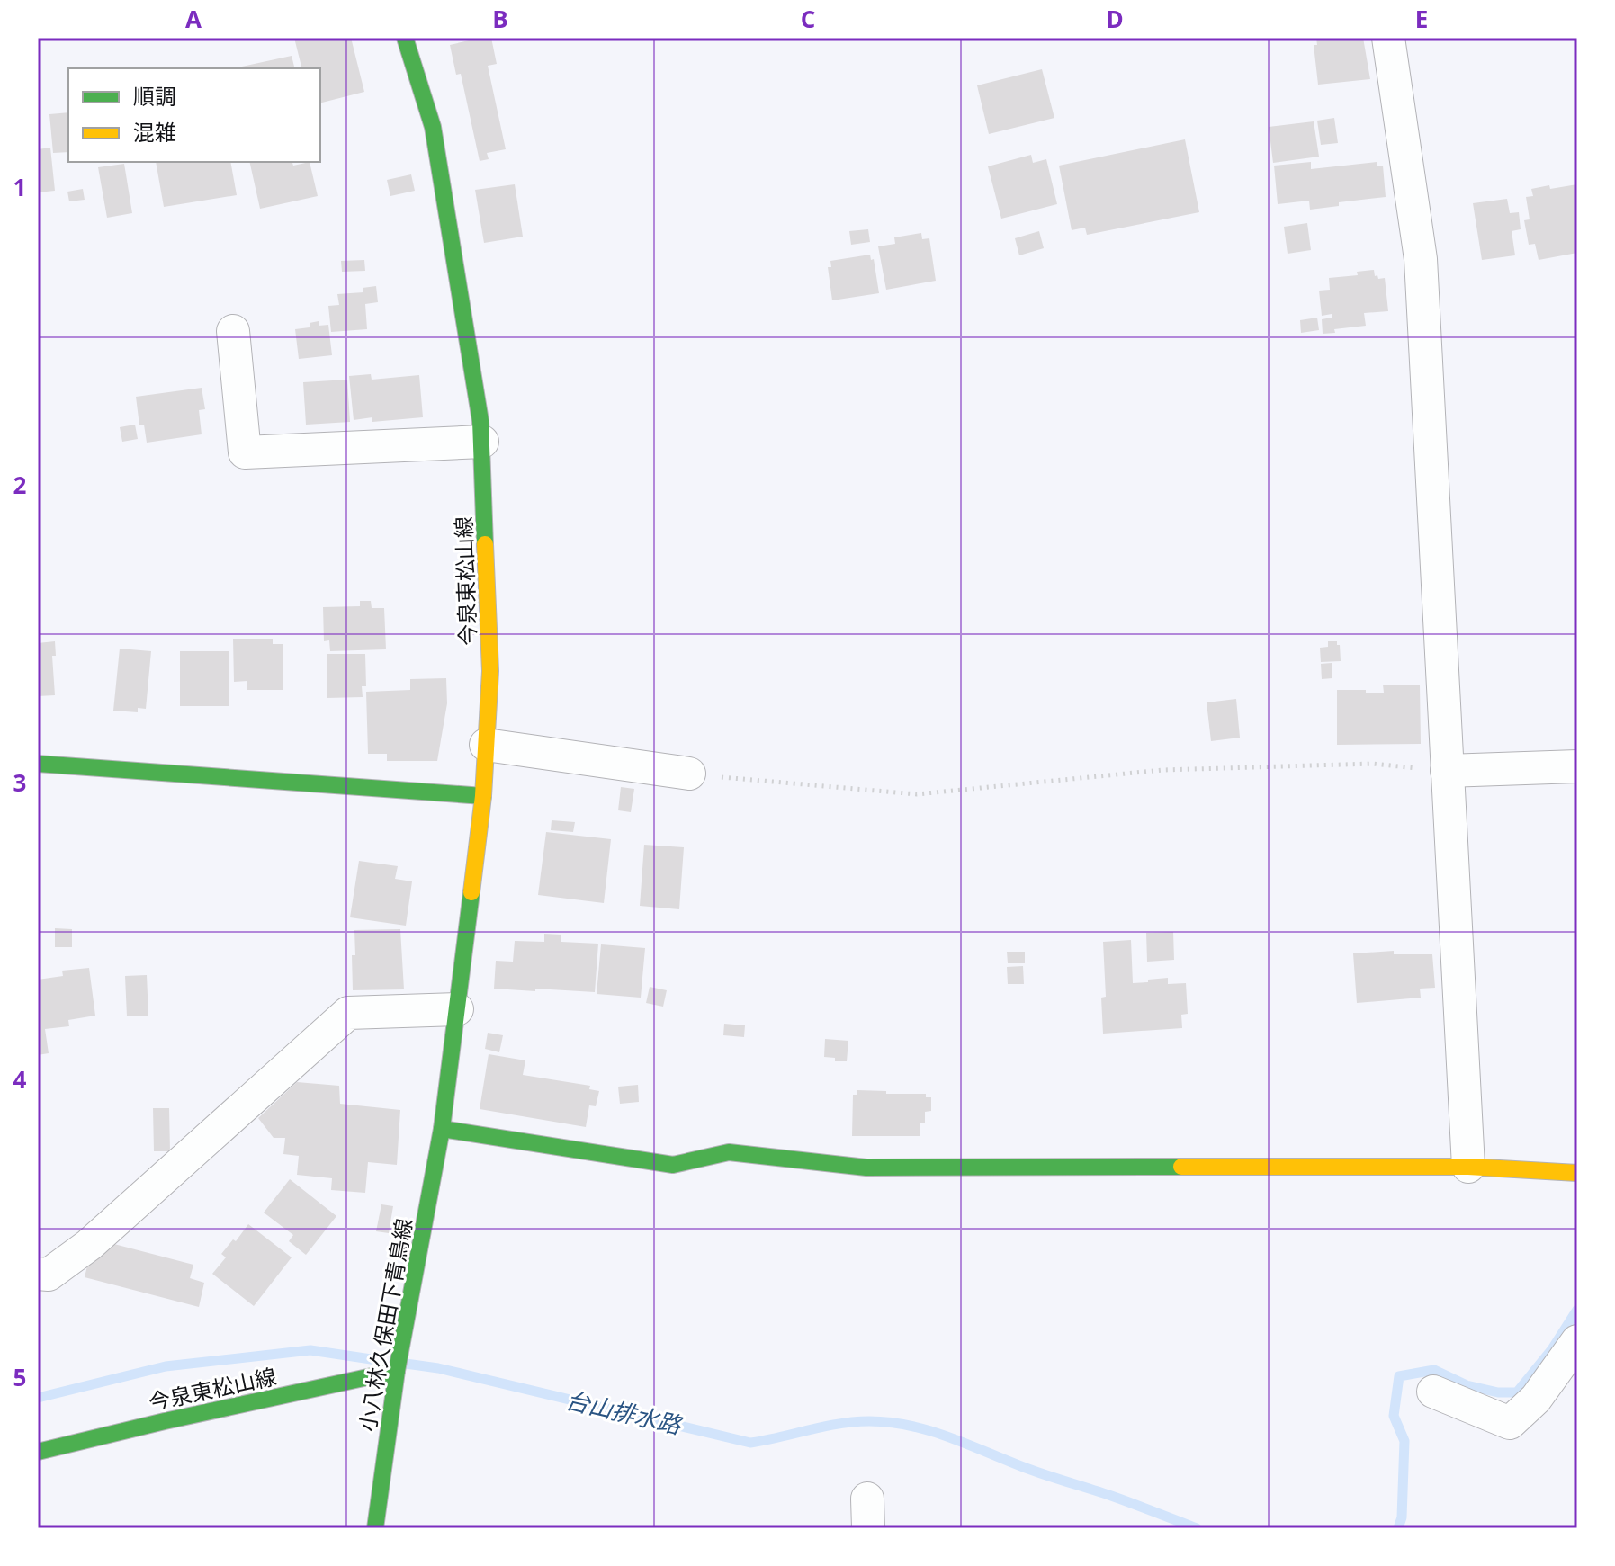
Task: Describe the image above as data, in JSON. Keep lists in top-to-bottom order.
{
  "streets": {
    "main road": ["今泉東松山線", "小八林久保田下青鳥線"]
  },
  "crossings": [
    ["今泉東松山線", "小八林久保田下青鳥線"]
  ],
  "water": ["台山排水路"],
  "legend": ["順調", "混雑"],
  "grid": {
    "columns": [
      "A",
      "B",
      "C",
      "D",
      "E"
    ],
    "rows": [
      "1",
      "2",
      "3",
      "4",
      "5"
    ]
  }
}
